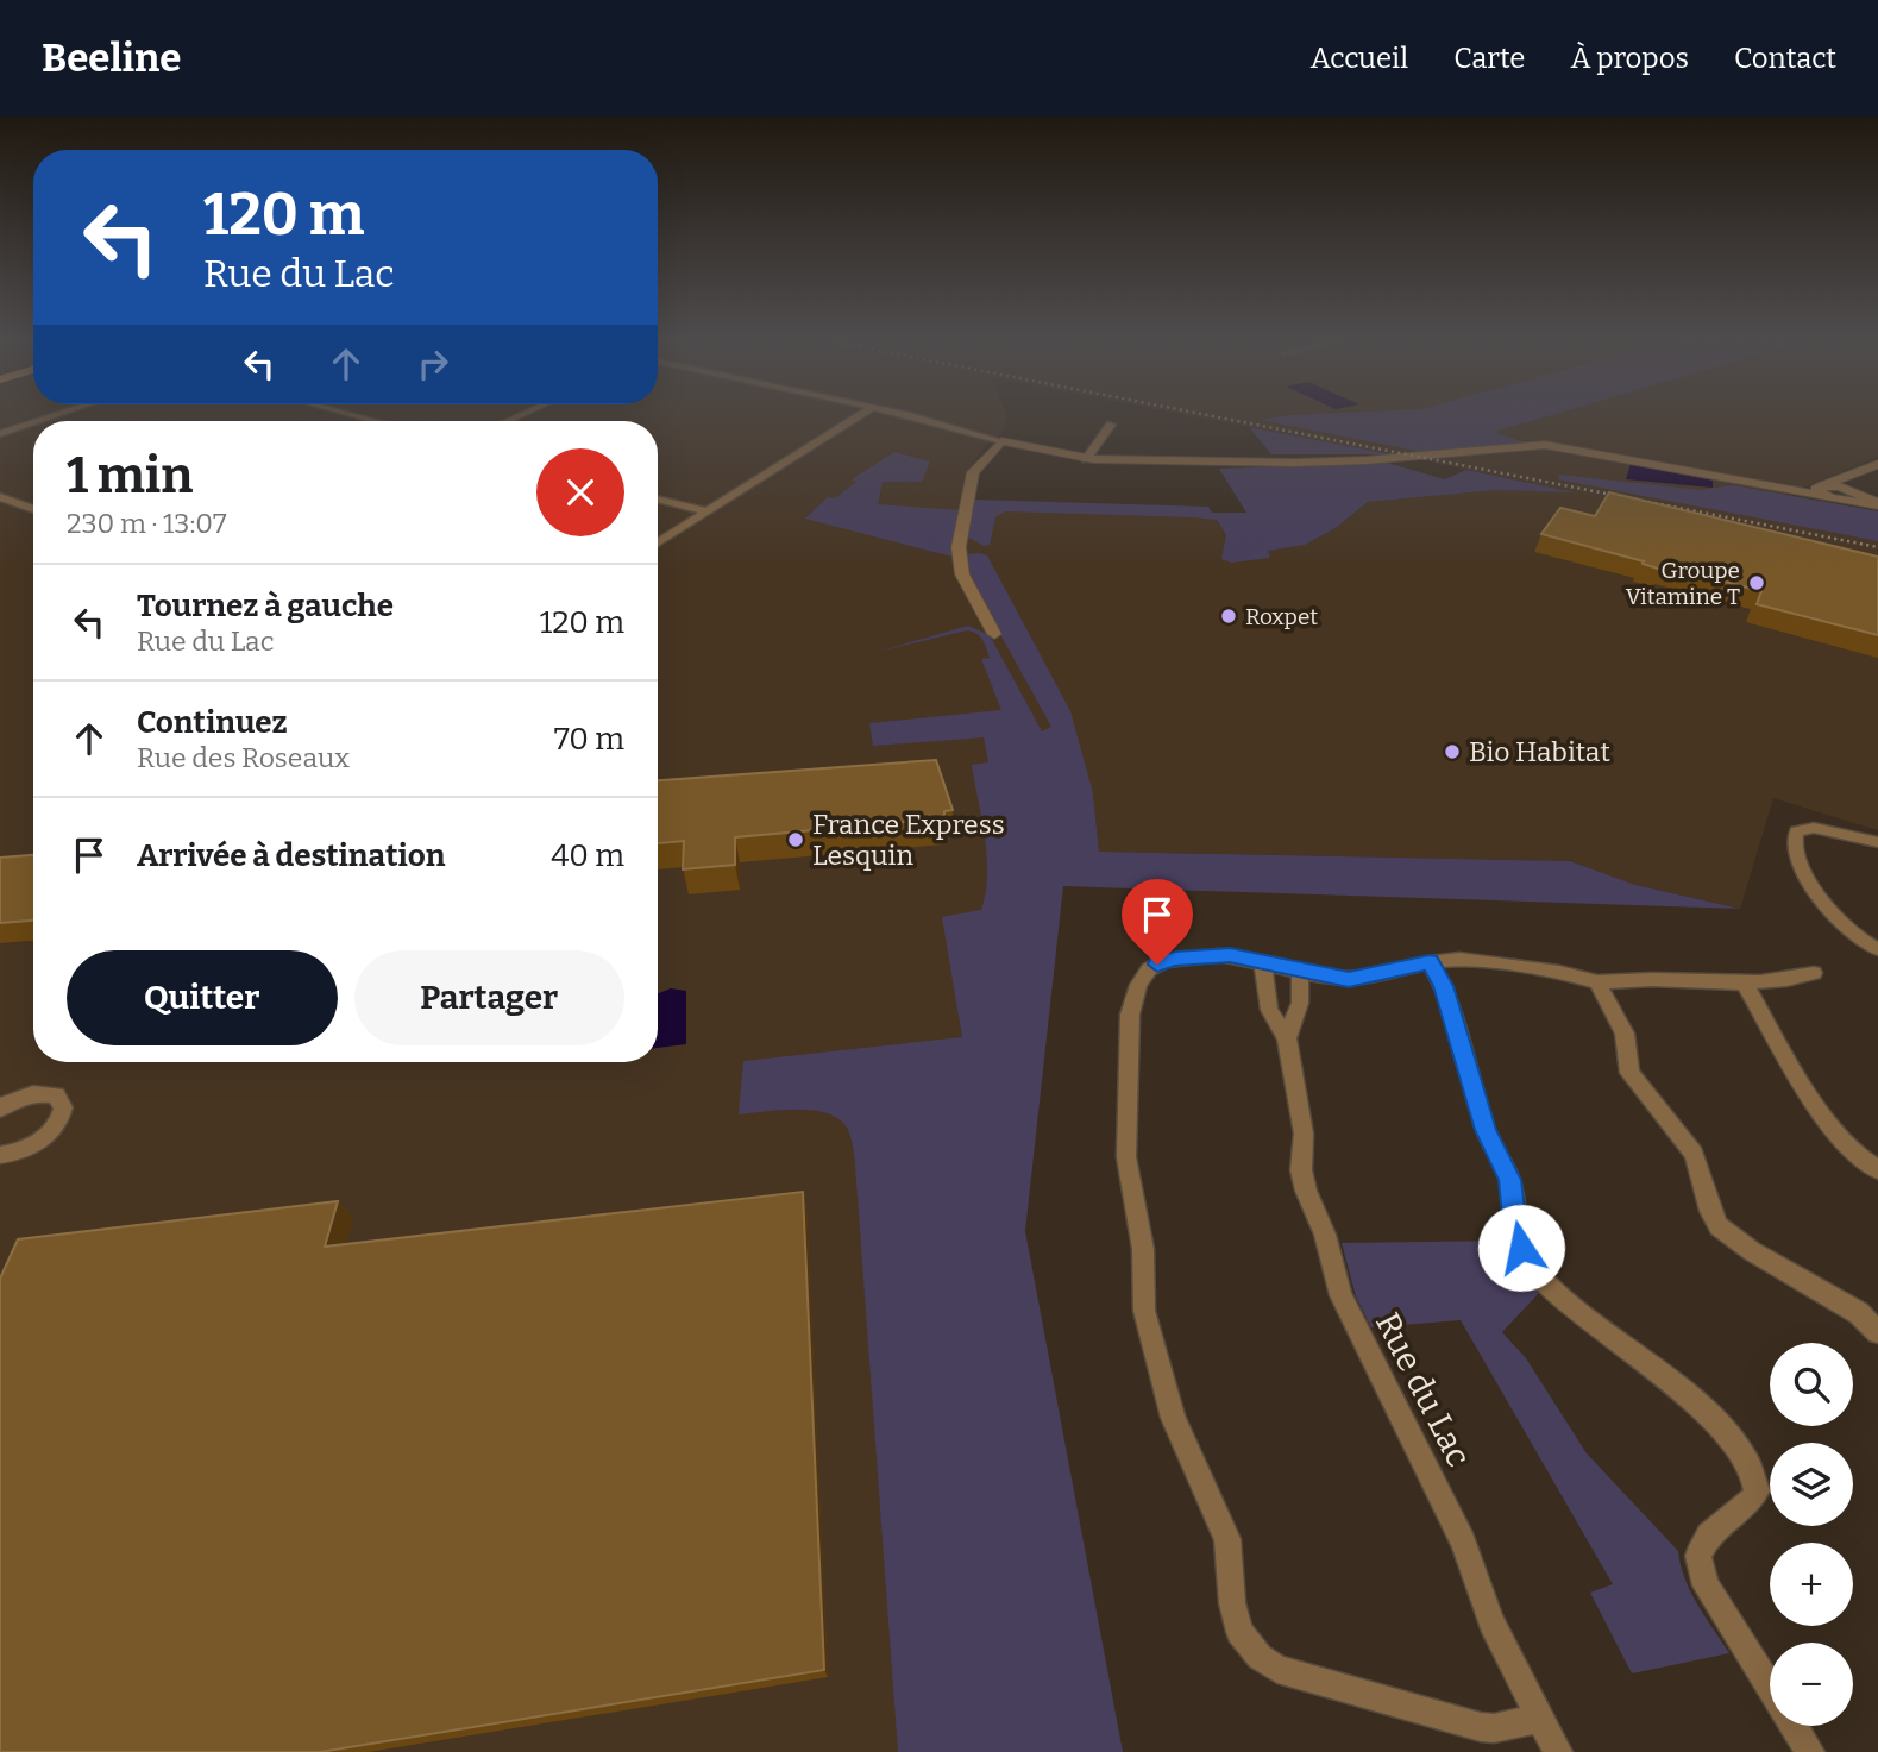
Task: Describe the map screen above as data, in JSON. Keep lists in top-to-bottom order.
{
  "streets": {
    "street": ["Rue du Lac"]
  },
  "places": [
    "Groupe Vitamine T",
    "Roxpet",
    "Bio Habitat",
    "France Express Lesquin"
  ],
  "page": {
    "header": "Beeline",
    "nav": [
      "Accueil",
      "Carte",
      "À propos",
      "Contact"
    ],
    "turn": ["120 m", "Rue du Lac"],
    "heading": ["1 min", "230 m · 13:07"],
    "list": [
      {
        "name": "Tournez à gauche",
        "note": "Rue du Lac",
        "value": "120 m"
      },
      {
        "name": "Continuez",
        "note": "Rue des Roseaux",
        "value": "70 m"
      },
      {
        "name": "Arrivée à destination",
        "value": "40 m"
      }
    ],
    "buttons": ["Quitter", "Partager"],
    "map_buttons": ["+", "−"]
  }
}
